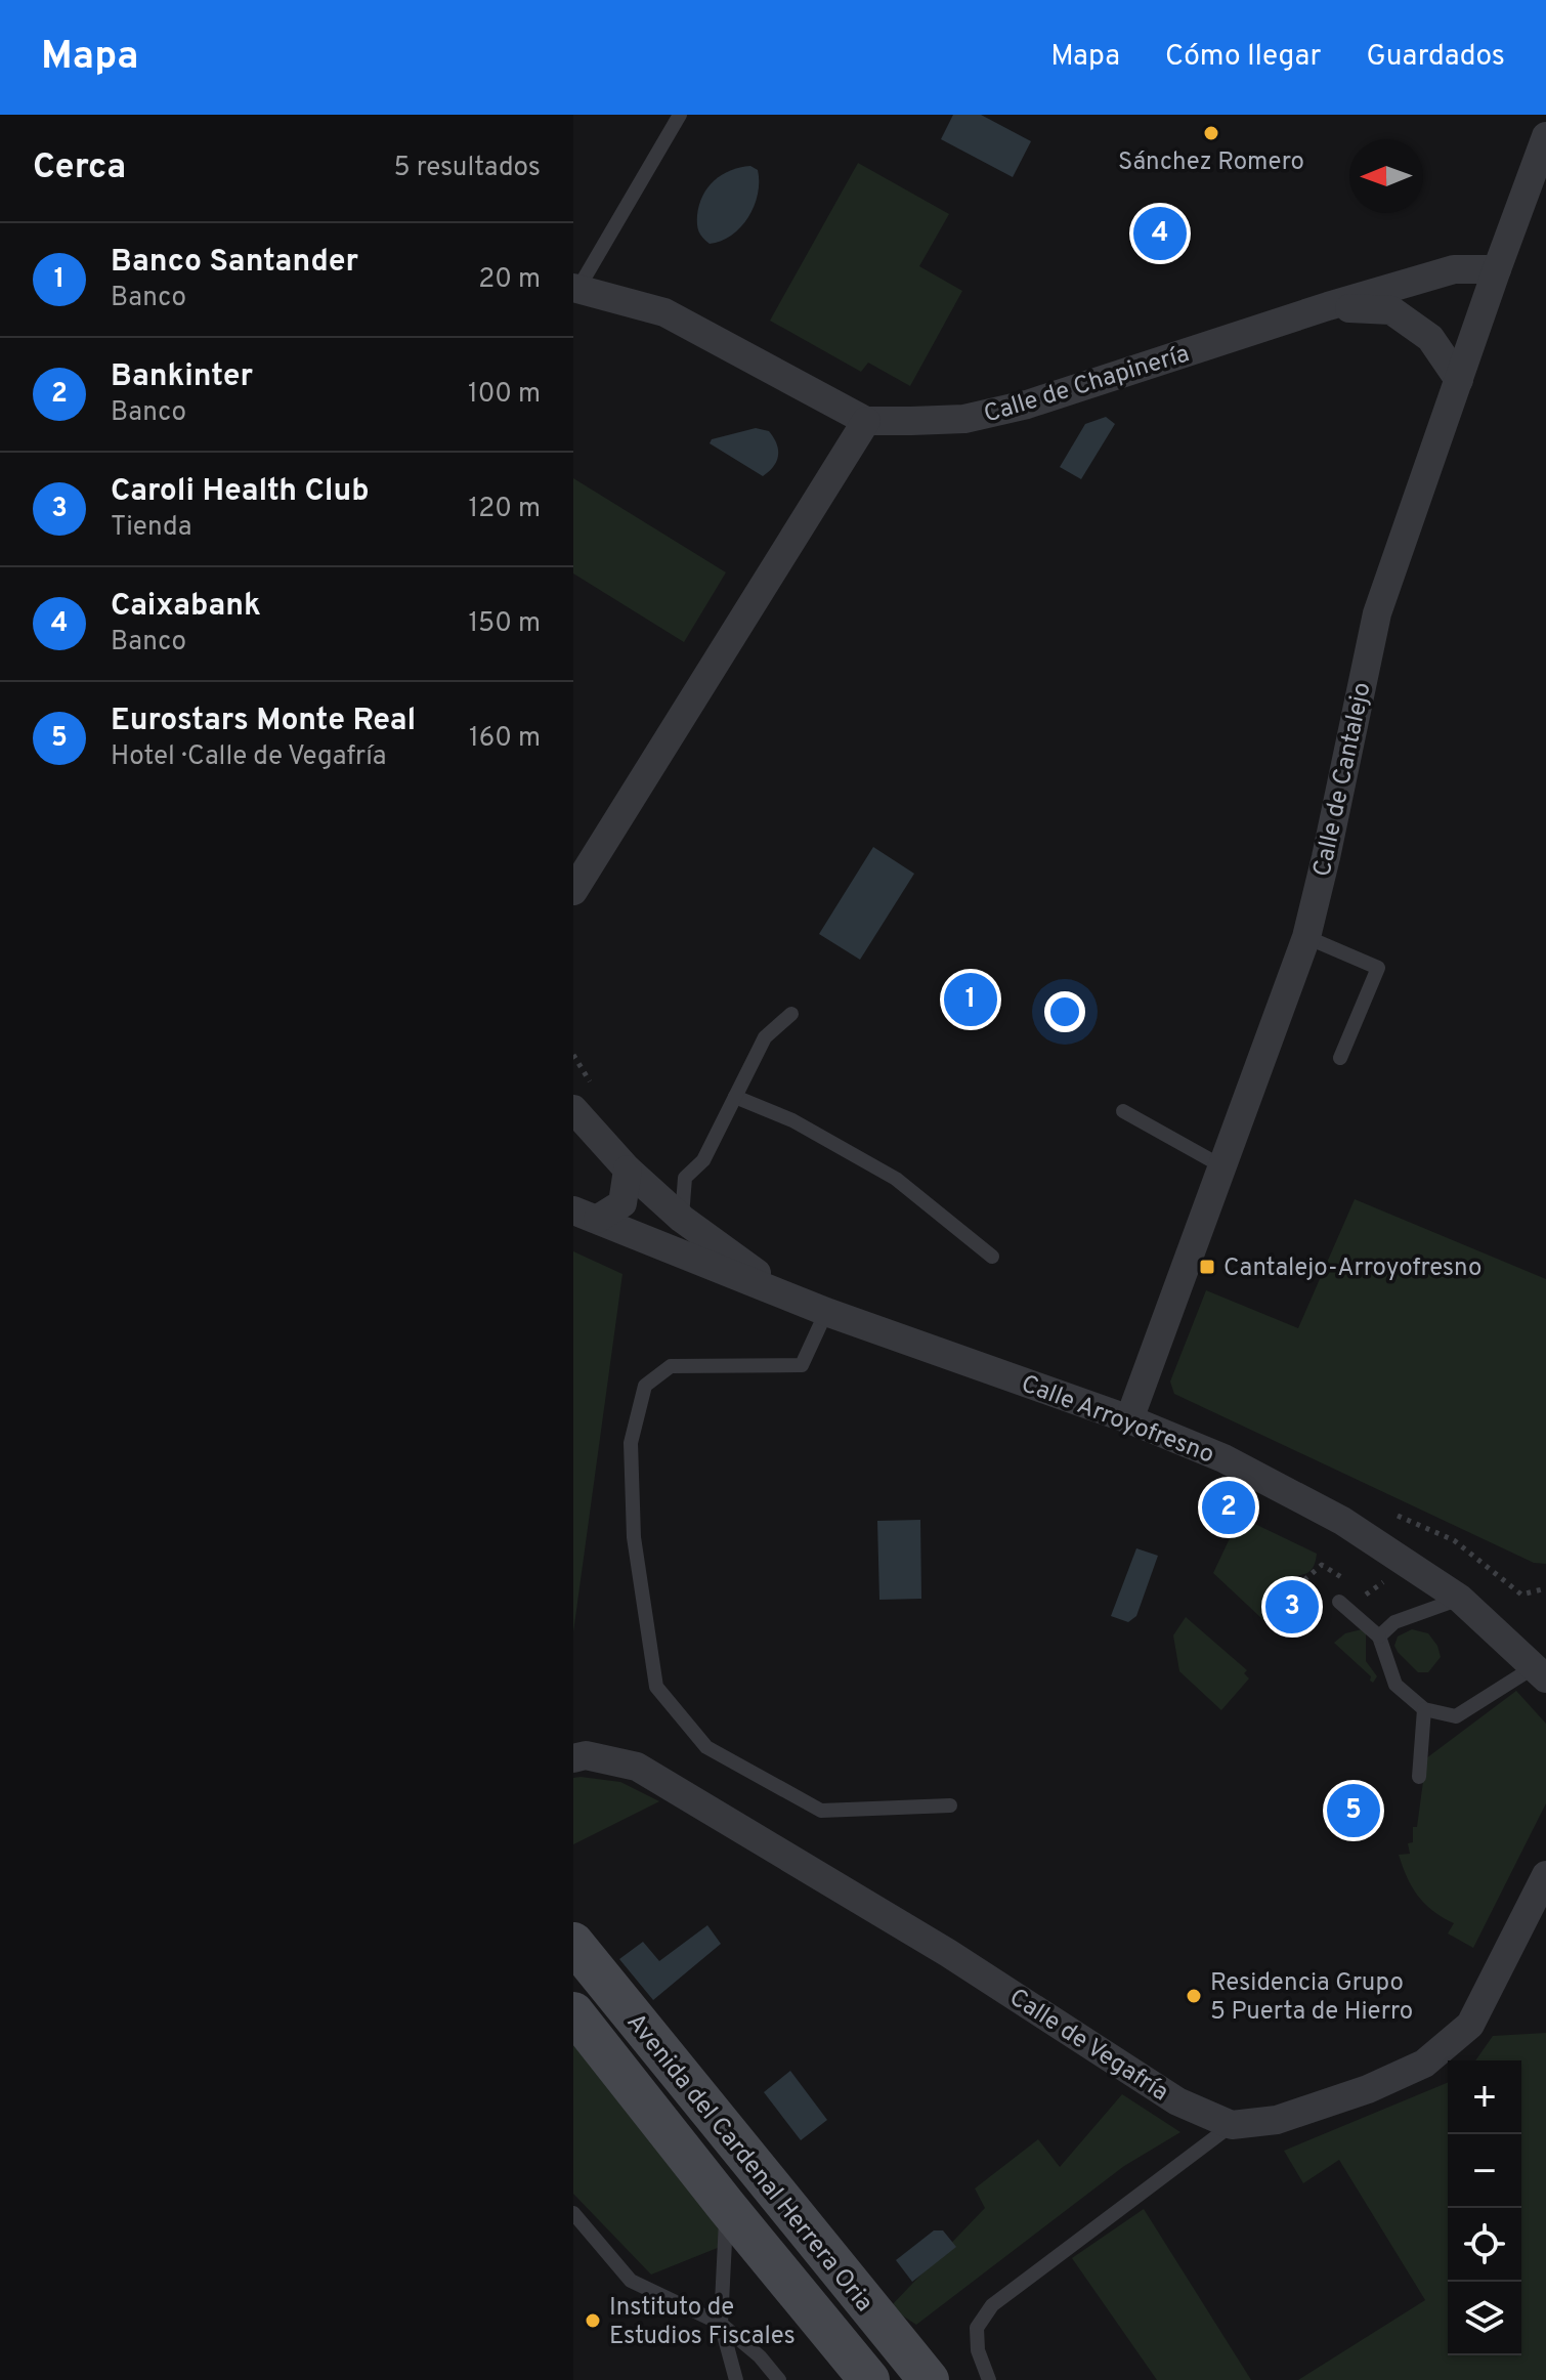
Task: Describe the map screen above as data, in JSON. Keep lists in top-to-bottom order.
{
  "streets": {
    "main road": ["Avenida del Cardenal Herrera Oria"],
    "street": [
      "Calle de Chapinería",
      "Calle de Cantalejo",
      "Calle Arroyofresno",
      "Calle de Vegafría"
    ]
  },
  "crossings": [
    ["Calle de Chapinería", "Calle de Cantalejo"],
    ["Calle de Cantalejo", "Calle Arroyofresno"]
  ],
  "places": {
    "other": ["Sánchez Romero", "Residencia Grupo 5 Puerta de Hierro", "Instituto de Estudios Fiscales"],
    "transit": ["Cantalejo-Arroyofresno"]
  },
  "north": "left",
  "page": {
    "header": "Mapa",
    "nav": ["Mapa", "Cómo llegar", "Guardados"],
    "heading": ["Cerca", "5 resultados"],
    "pins": [
      "4",
      "1",
      "2",
      "3",
      "5"
    ],
    "list": [
      {
        "mark": "1",
        "name": "Banco Santander",
        "note": "Banco",
        "value": "20 m"
      },
      {
        "mark": "2",
        "name": "Bankinter",
        "note": "Banco",
        "value": "100 m"
      },
      {
        "mark": "3",
        "name": "Caroli Health Club",
        "note": "Tienda",
        "value": "120 m"
      },
      {
        "mark": "4",
        "name": "Caixabank",
        "note": "Banco",
        "value": "150 m"
      },
      {
        "mark": "5",
        "name": "Eurostars Monte Real",
        "note": "Hotel · Calle de Vegafría",
        "value": "160 m"
      }
    ],
    "map_buttons": ["+", "−"]
  }
}
